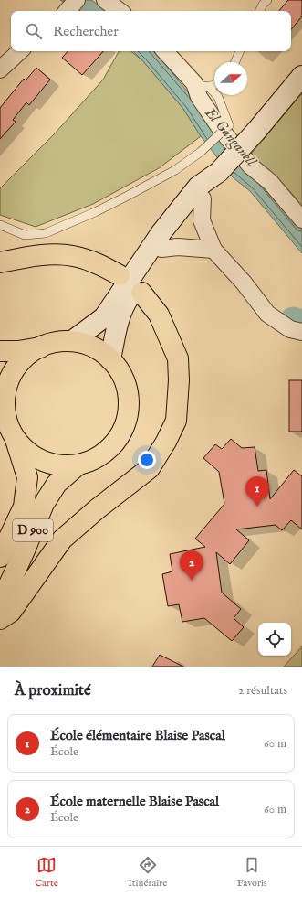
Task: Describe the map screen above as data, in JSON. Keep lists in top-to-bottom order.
{
  "streets": {
    "main road": ["D 900"]
  },
  "water": ["El Ganganell"],
  "north": "right",
  "page": {
    "search": "Rechercher",
    "pins": ["1", "2"],
    "heading": ["À proximité", "2 résultats"],
    "list": [
      {
        "mark": "1",
        "name": "École élémentaire Blaise Pascal",
        "note": "École",
        "value": "60 m"
      },
      {
        "mark": "2",
        "name": "École maternelle Blaise Pascal",
        "note": "École",
        "value": "60 m"
      }
    ],
    "nav": ["Carte", "Itinéraire", "Favoris"]
  }
}
